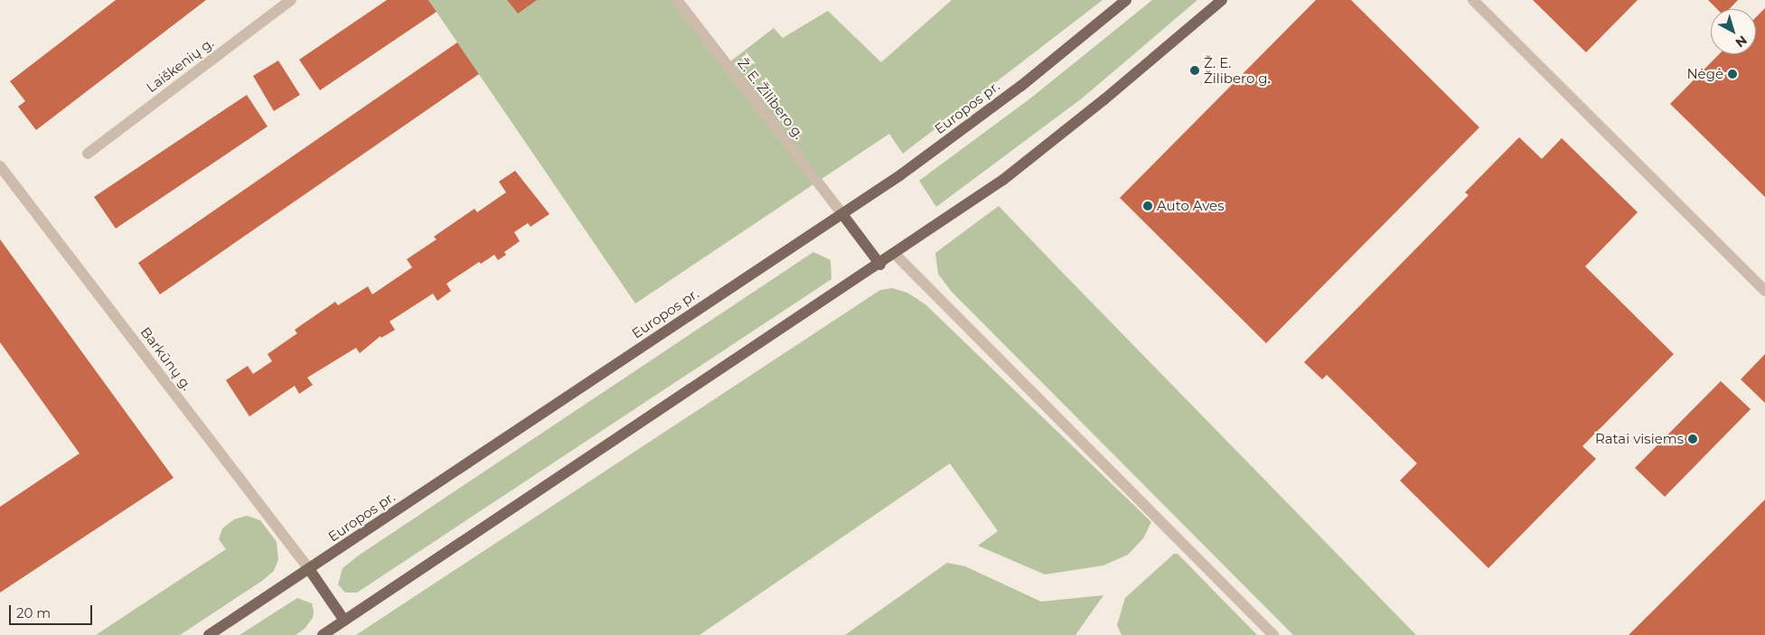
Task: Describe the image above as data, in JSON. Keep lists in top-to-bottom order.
{
  "streets": {
    "main road": ["Europos pr."],
    "street": ["Laiškenių g.", "Ž. E. Žilibero g.", "Barkūnų g."]
  },
  "crossings": [
    ["Ž. E. Žilibero g.", "Europos pr."],
    ["Europos pr.", "Barkūnų g."]
  ],
  "places": [
    "Ž. E. Žilibero g.",
    "Nėgė",
    "Auto Aves",
    "Ratai visiems"
  ],
  "scale_bar": "20 m",
  "north": "bottom right"
}
